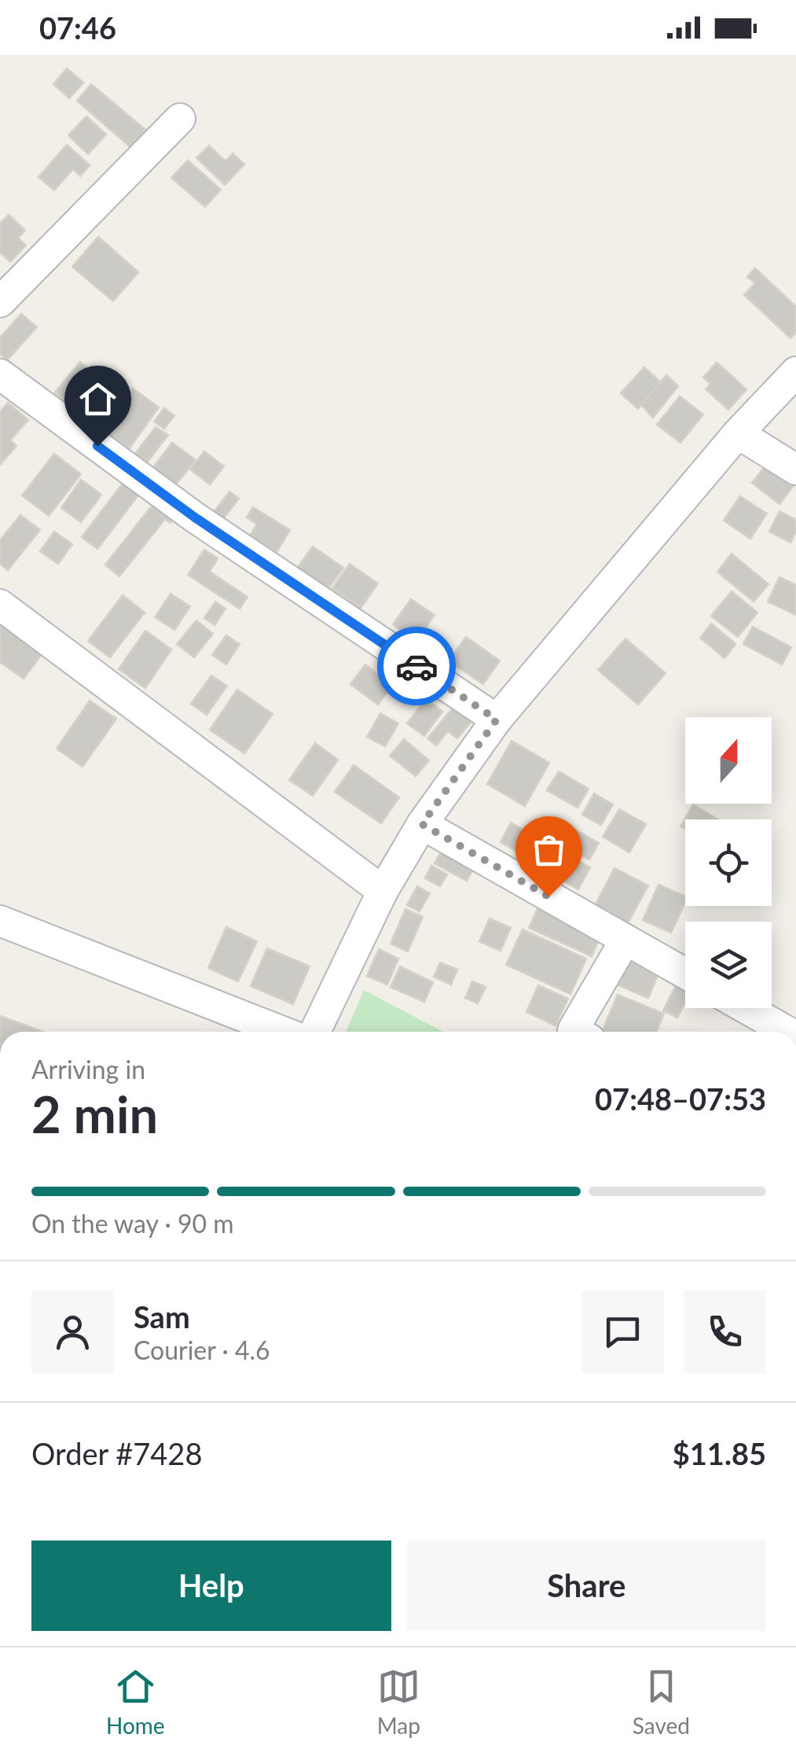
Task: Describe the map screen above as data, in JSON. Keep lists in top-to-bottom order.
{
  "north": "top",
  "page": {
    "status": "07:46",
    "heading": ["2 min", "Arriving in", "07:48–07:53"],
    "panel": [
      "Sam",
      "Courier · 4.6",
      "Order #7428",
      "$11.85"
    ],
    "bar": "On the way · 90 m",
    "buttons": ["Help", "Share"],
    "tabs": ["Home", "Map", "Saved"]
  }
}
